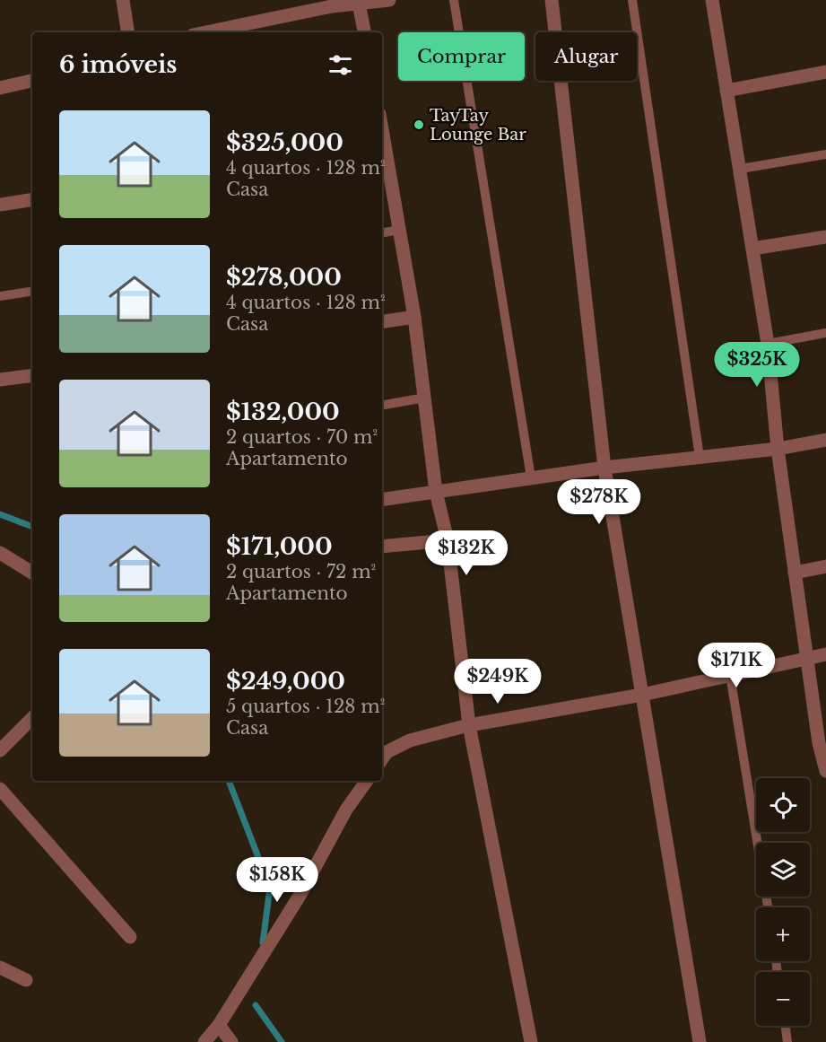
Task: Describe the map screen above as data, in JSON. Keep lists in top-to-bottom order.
{
  "places": ["TayTay Lounge Bar"],
  "page": {
    "chip": ["Comprar", "Alugar"],
    "heading": "6 imóveis",
    "list": [
      {
        "name": "$325,000",
        "note": "4 quartos · 128 m² · Casa"
      },
      {
        "name": "$278,000",
        "note": "4 quartos · 128 m² · Casa"
      },
      {
        "name": "$132,000",
        "note": "2 quartos · 70 m² · Apartamento"
      },
      {
        "name": "$171,000",
        "note": "2 quartos · 72 m² · Apartamento"
      },
      {
        "name": "$249,000",
        "note": "5 quartos · 128 m² · Casa"
      }
    ],
    "price": [
      "$325K",
      "$278K",
      "$132K",
      "$171K",
      "$249K",
      "$158K"
    ],
    "map_buttons": ["+", "−"]
  }
}
